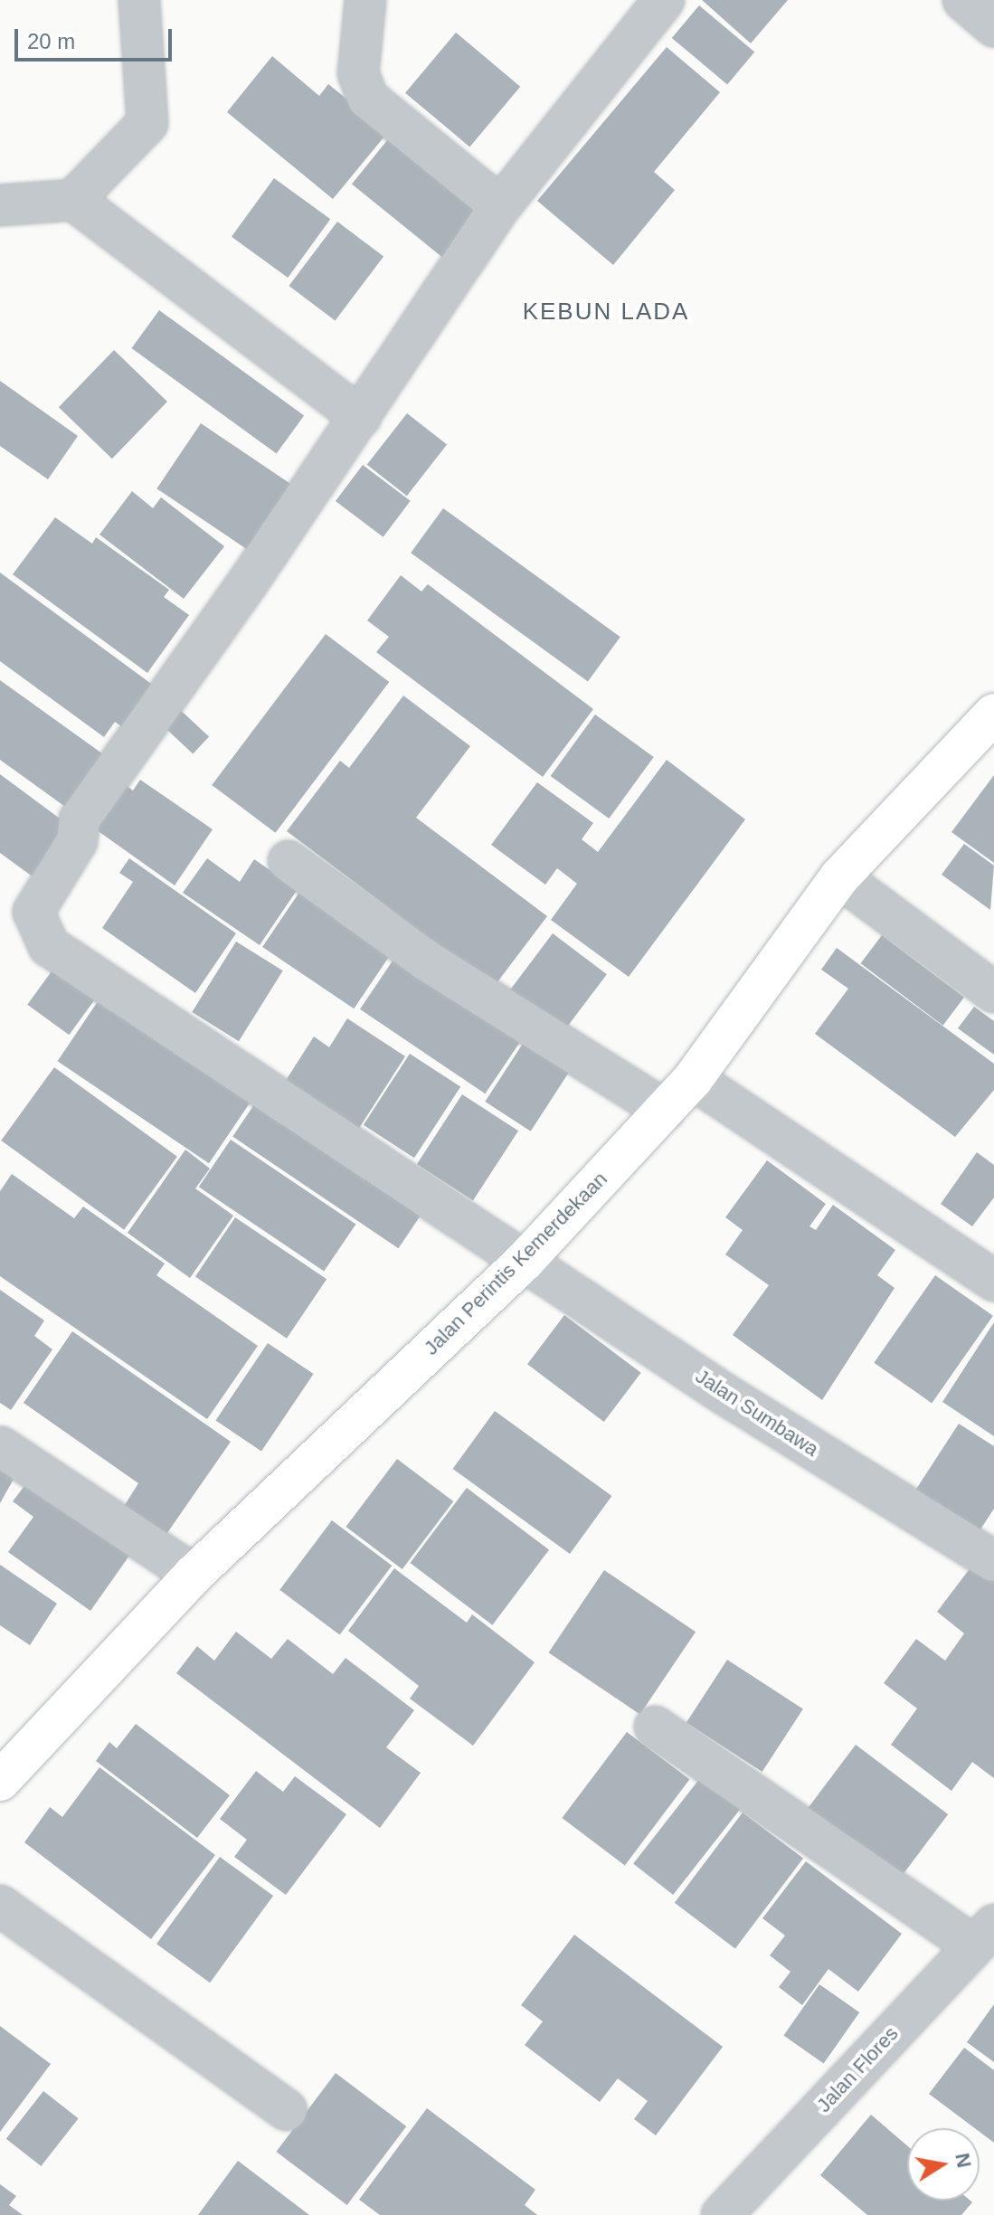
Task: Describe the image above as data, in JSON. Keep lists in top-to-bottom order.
{
  "streets": {
    "street": ["Jalan Perintis Kemerdekaan", "Jalan Sumbawa", "Jalan Flores"]
  },
  "crossings": [
    ["Jalan Perintis Kemerdekaan", "Jalan Sumbawa"]
  ],
  "districts": ["KEBUN LADA"],
  "scale_bar": "20 m",
  "north": "right"
}
